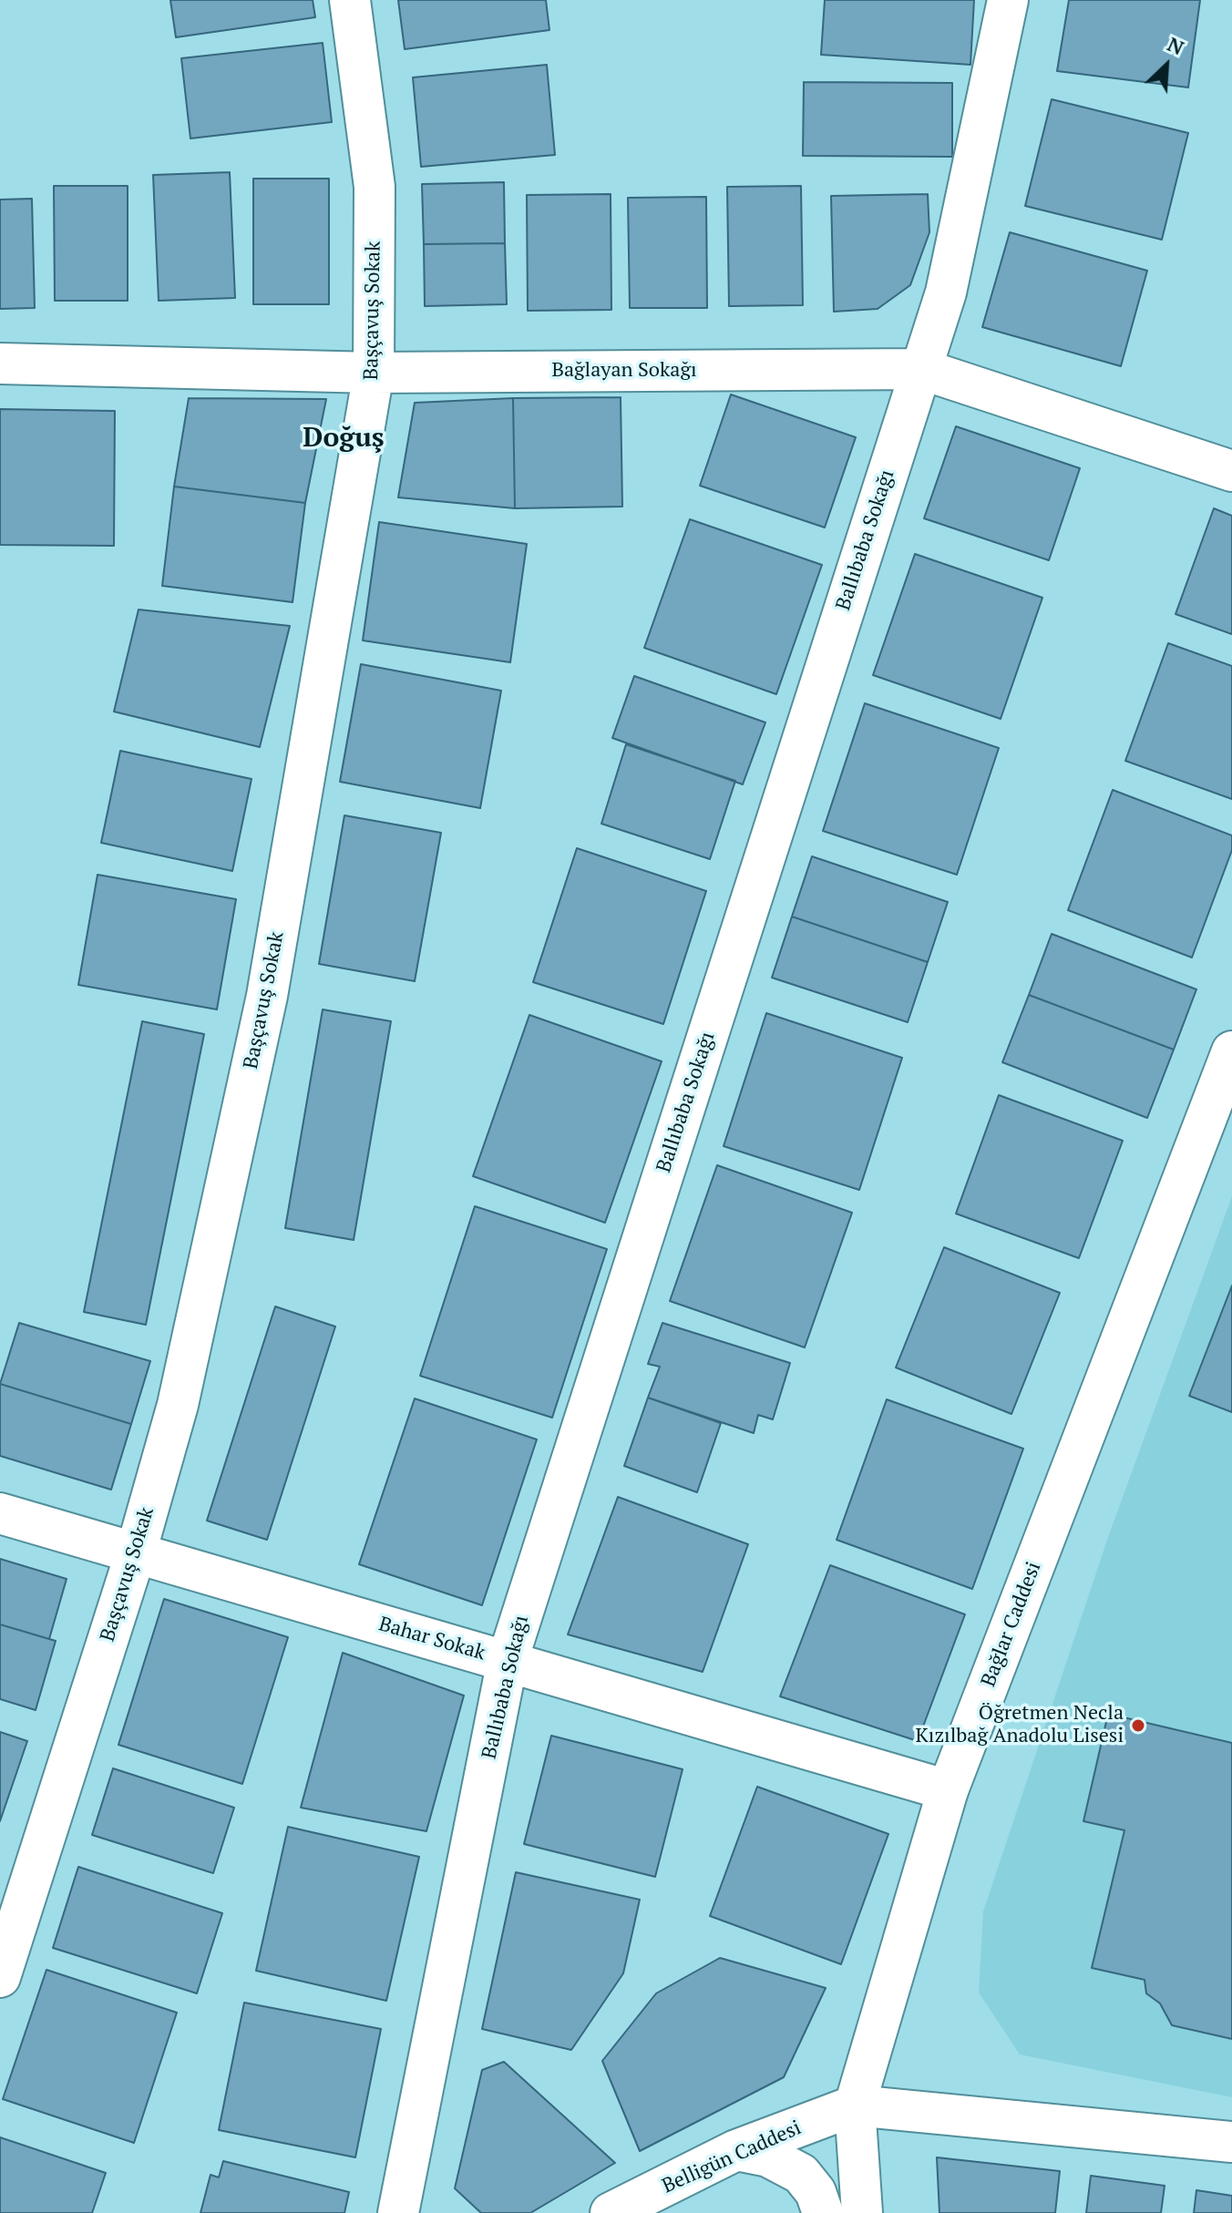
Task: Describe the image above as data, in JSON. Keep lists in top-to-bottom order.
{
  "streets": {
    "street": [
      "Başçavuş Sokak",
      "Bağlayan Sokağı",
      "Ballıbaba Sokağı",
      "Bağlar Caddesi",
      "Bahar Sokak",
      "Belligün Caddesi"
    ]
  },
  "crossings": [
    ["Başçavuş Sokak", "Bağlayan Sokağı"],
    ["Başçavuş Sokak", "Bahar Sokak"],
    ["Bağlayan Sokağı", "Ballıbaba Sokağı"],
    ["Ballıbaba Sokağı", "Bahar Sokak"],
    ["Bağlar Caddesi", "Bahar Sokak"],
    ["Bağlar Caddesi", "Belligün Caddesi"]
  ],
  "districts": ["Doğuş"],
  "places": ["Öğretmen Necla Kızılbağ Anadolu Lisesi"],
  "north": "top right"
}
